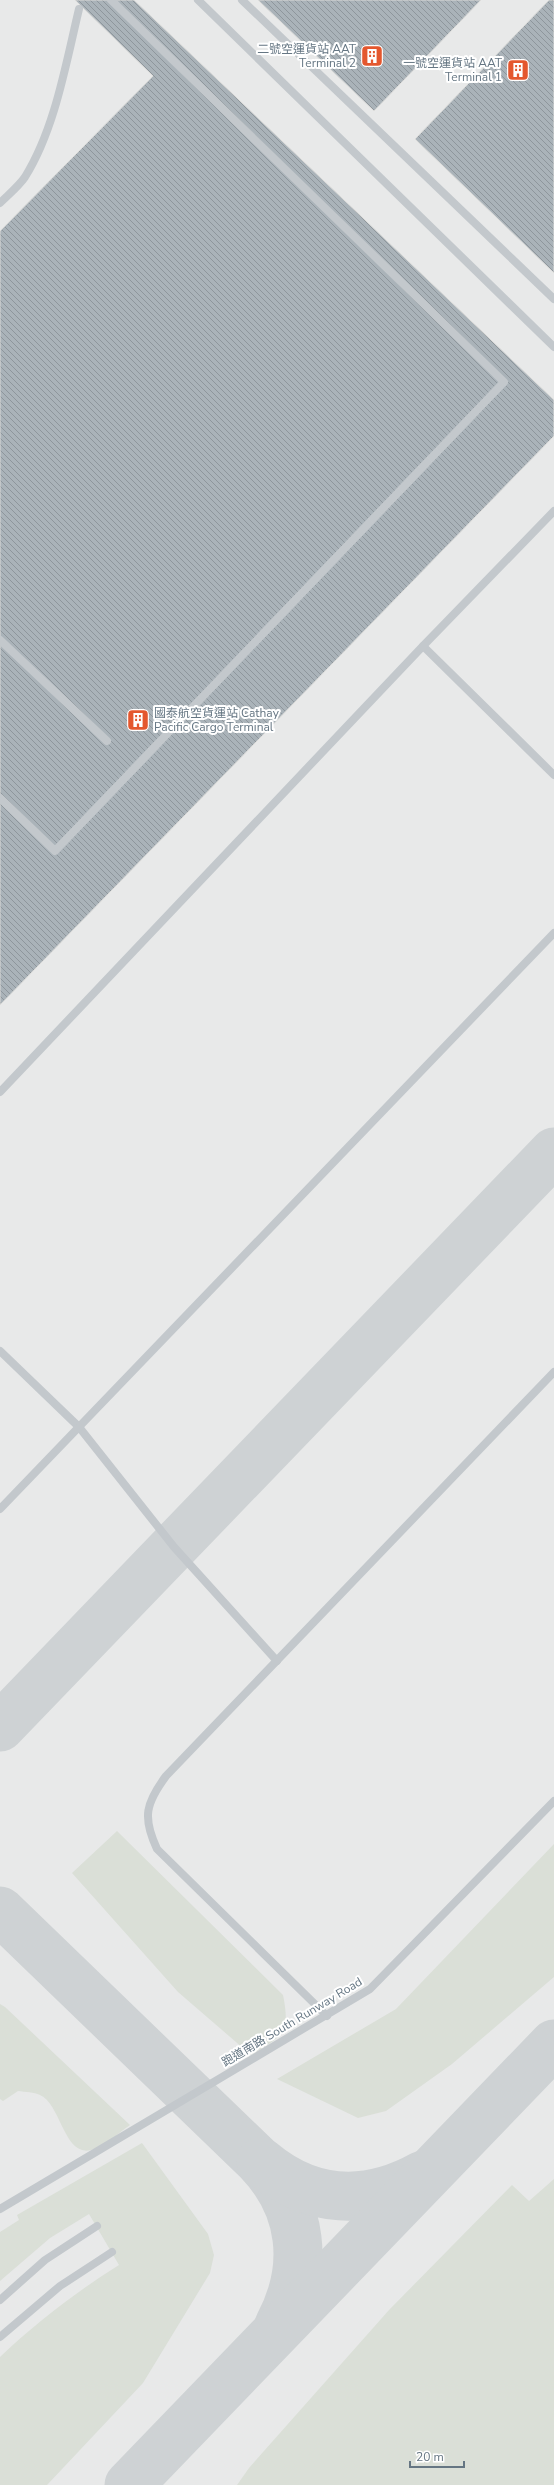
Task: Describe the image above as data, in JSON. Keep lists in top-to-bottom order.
{
  "streets": {
    "lane": ["跑道南路 South Runway Road"]
  },
  "places": {
    "building": ["二號空運貨站 AAT Terminal 2", "一號空運貨站 AAT Terminal 1", "國泰航空貨運站 Cathay Pacific Cargo Terminal"]
  },
  "scale_bar": "20 m"
}
